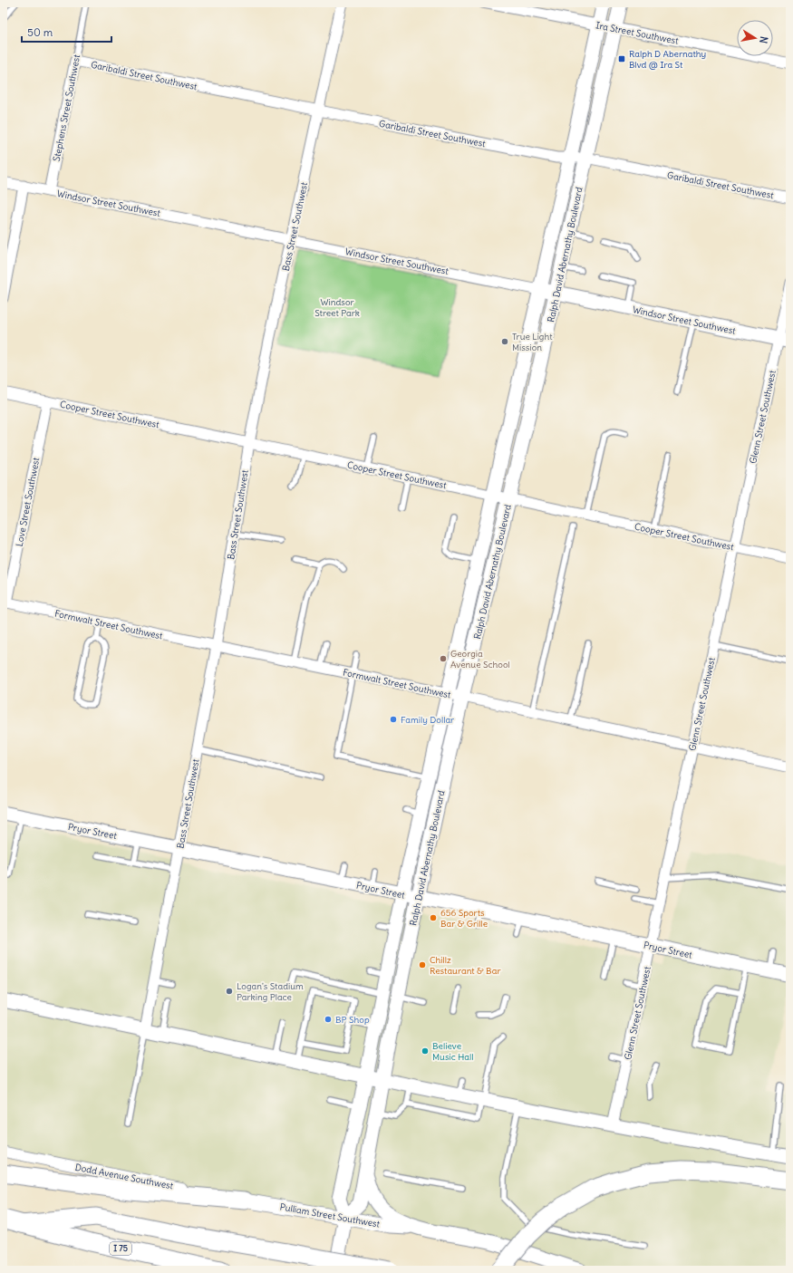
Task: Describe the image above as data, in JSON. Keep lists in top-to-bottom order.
{
  "streets": {
    "highway": ["I 75"],
    "main road": [
      "Windsor Street Southwest",
      "Ralph David Abernathy Boulevard",
      "Pryor Street",
      "Pulliam Street Southwest"
    ],
    "street": [
      "Ira Street Southwest",
      "Garibaldi Street Southwest",
      "Stephens Street Southwest",
      "Bass Street Southwest",
      "Cooper Street Southwest",
      "Glenn Street Southwest",
      "Love Street Southwest",
      "Formwalt Street Southwest",
      "Dodd Avenue Southwest"
    ]
  },
  "crossings": [
    ["Ira Street Southwest", "Ralph David Abernathy Boulevard"],
    ["Garibaldi Street Southwest", "Stephens Street Southwest"],
    ["Garibaldi Street Southwest", "Bass Street Southwest"],
    ["Garibaldi Street Southwest", "Ralph David Abernathy Boulevard"],
    ["Stephens Street Southwest", "Windsor Street Southwest"],
    ["Windsor Street Southwest", "Bass Street Southwest"],
    ["Windsor Street Southwest", "Ralph David Abernathy Boulevard"],
    ["Windsor Street Southwest", "Glenn Street Southwest"],
    ["Bass Street Southwest", "Cooper Street Southwest"],
    ["Bass Street Southwest", "Formwalt Street Southwest"],
    ["Bass Street Southwest", "Pryor Street"],
    ["Ralph David Abernathy Boulevard", "Cooper Street Southwest"],
    ["Ralph David Abernathy Boulevard", "Formwalt Street Southwest"],
    ["Ralph David Abernathy Boulevard", "Pryor Street"],
    ["Ralph David Abernathy Boulevard", "Pulliam Street Southwest"],
    ["Cooper Street Southwest", "Glenn Street Southwest"],
    ["Cooper Street Southwest", "Love Street Southwest"],
    ["Glenn Street Southwest", "Formwalt Street Southwest"],
    ["Glenn Street Southwest", "Pryor Street"],
    ["Love Street Southwest", "Formwalt Street Southwest"],
    ["Dodd Avenue Southwest", "Pulliam Street Southwest"]
  ],
  "parks": ["Windsor Street Park"],
  "places": {
    "transit": ["Ralph D Abernathy Blvd @ Ira St"],
    "other": [
      "True Light Mission",
      "Georgia Avenue School",
      "Family Dollar",
      "656 Sports Bar & Grille",
      "Chillz Restaurant & Bar",
      "Logan's Stadium Parking Place",
      "BP Shop",
      "Believe Music Hall"
    ]
  },
  "scale_bar": "50 m",
  "north": "right"
}
